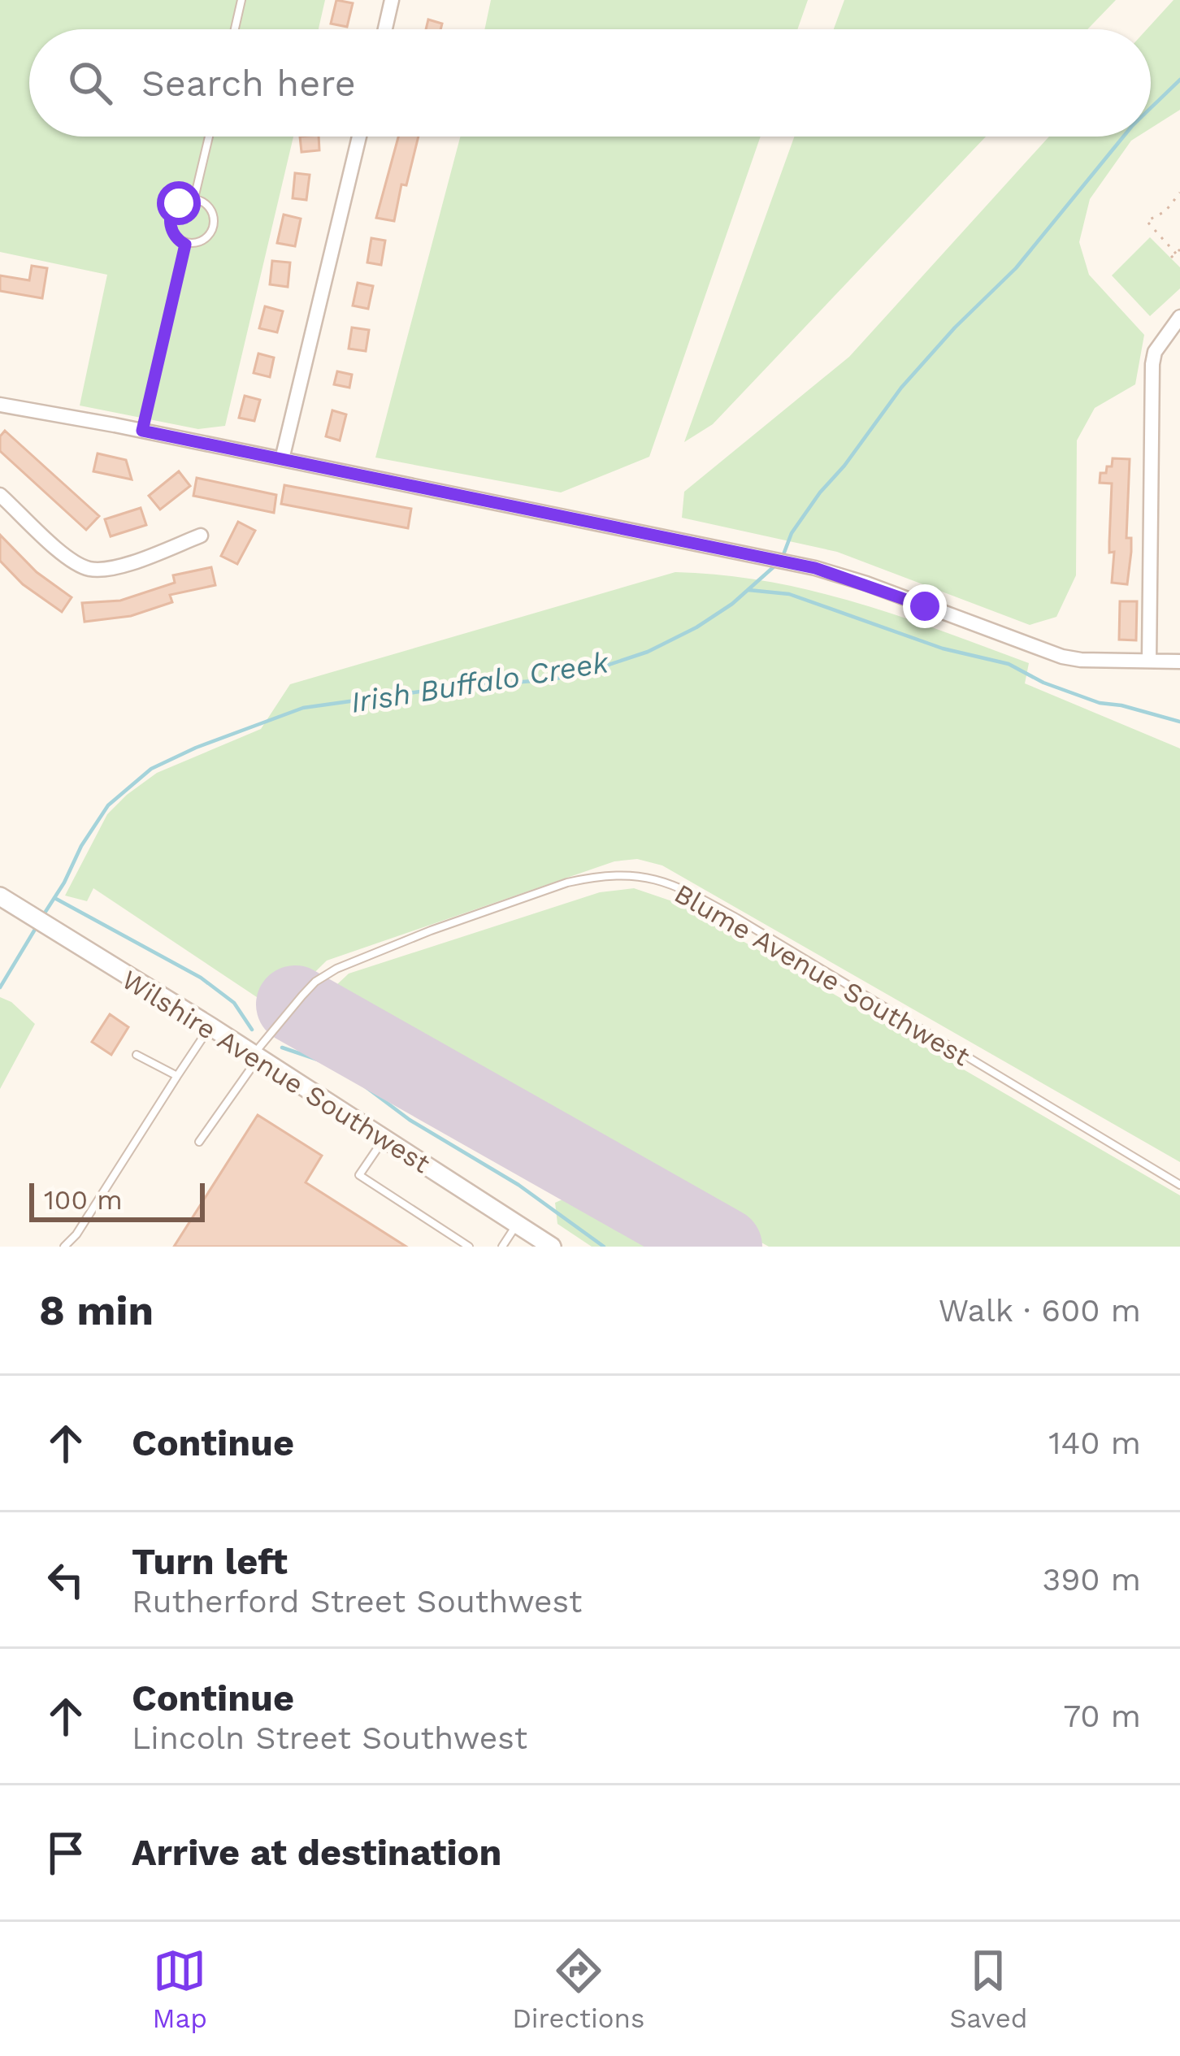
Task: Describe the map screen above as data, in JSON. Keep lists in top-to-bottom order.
{
  "streets": {
    "street": ["Wilshire Avenue Southwest"],
    "lane": ["Blume Avenue Southwest"]
  },
  "crossings": [
    ["Blume Avenue Southwest", "Wilshire Avenue Southwest"]
  ],
  "water": ["Irish Buffalo Creek"],
  "scale_bar": "100 m",
  "page": {
    "search": "Search here",
    "scale": "100 m",
    "heading": ["8 min", "Walk · 600 m"],
    "list": [
      ["Continue", "140 m"],
      ["Turn left", "Rutherford Street Southwest", "390 m"],
      ["Continue", "Lincoln Street Southwest", "70 m"],
      "Arrive at destination"
    ],
    "nav": ["Map", "Directions", "Saved"]
  }
}
